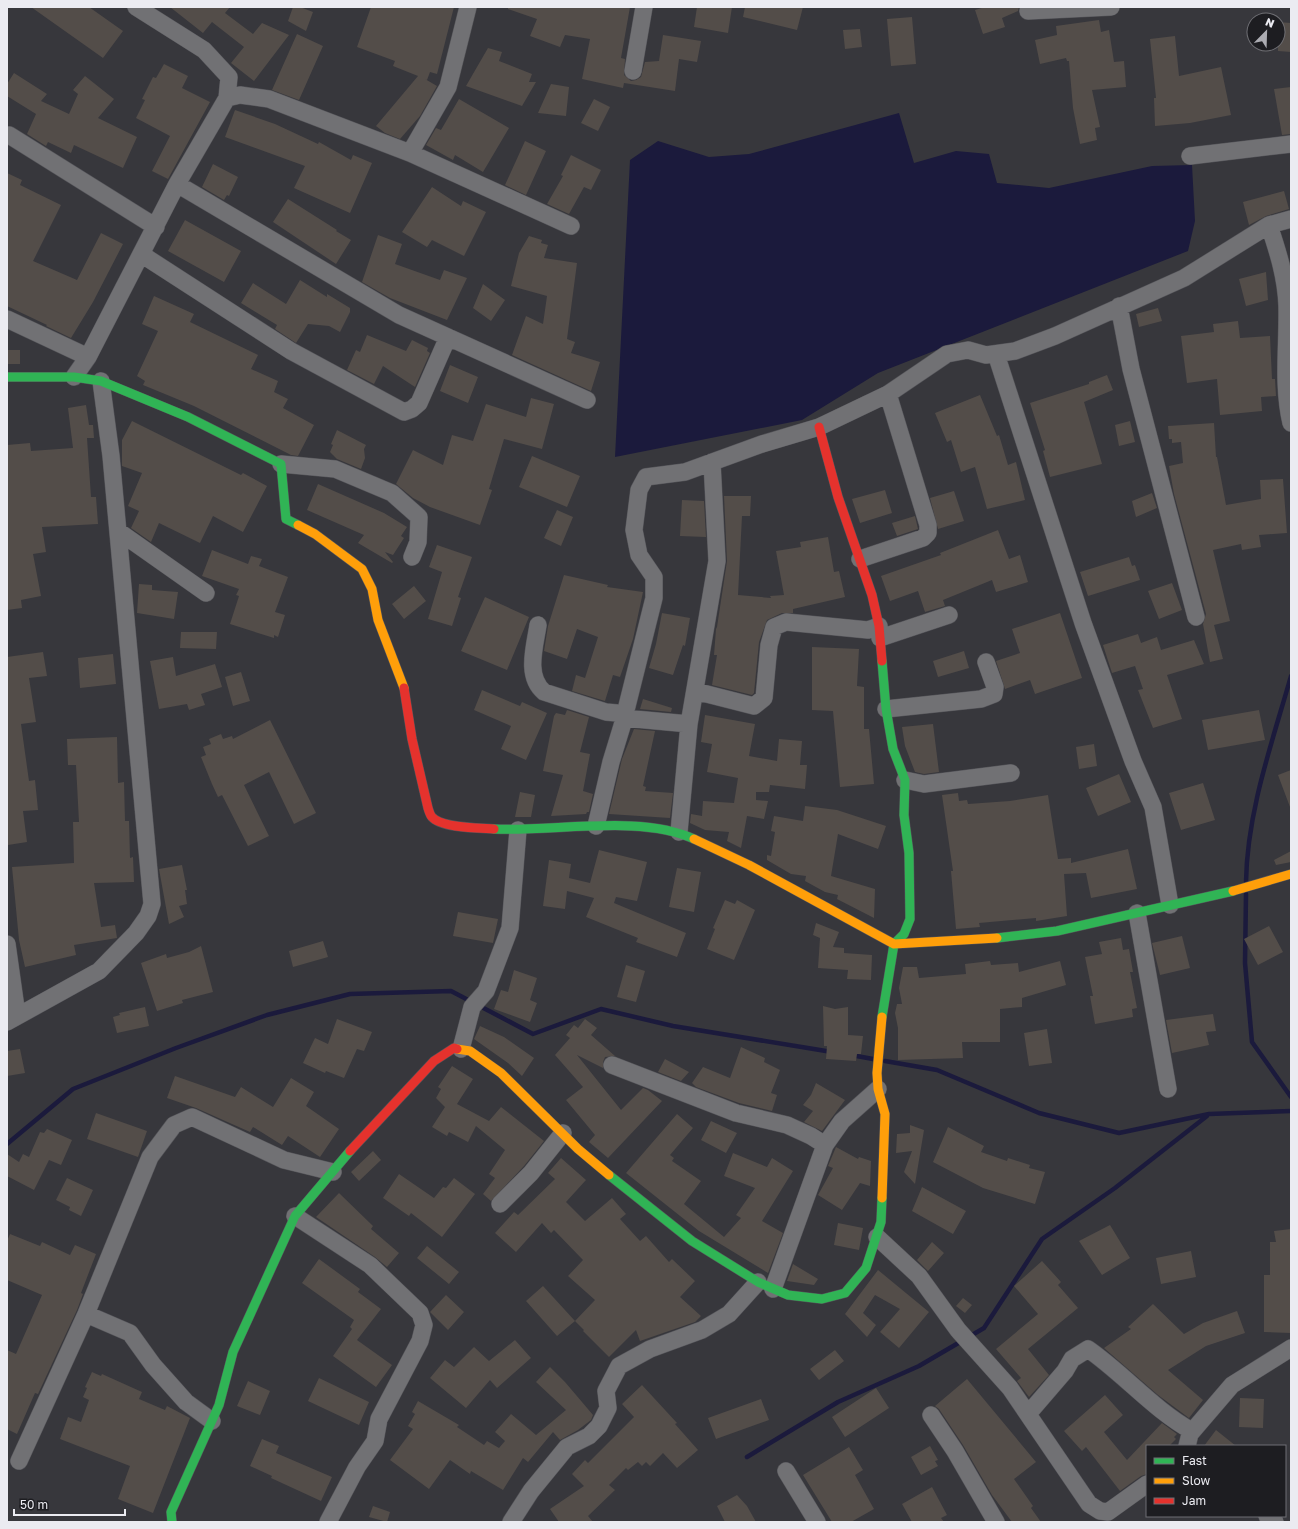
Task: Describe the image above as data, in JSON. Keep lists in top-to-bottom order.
{
  "legend": ["Fast", "Slow", "Jam"],
  "scale_bar": "50 m",
  "north": "top right"
}
